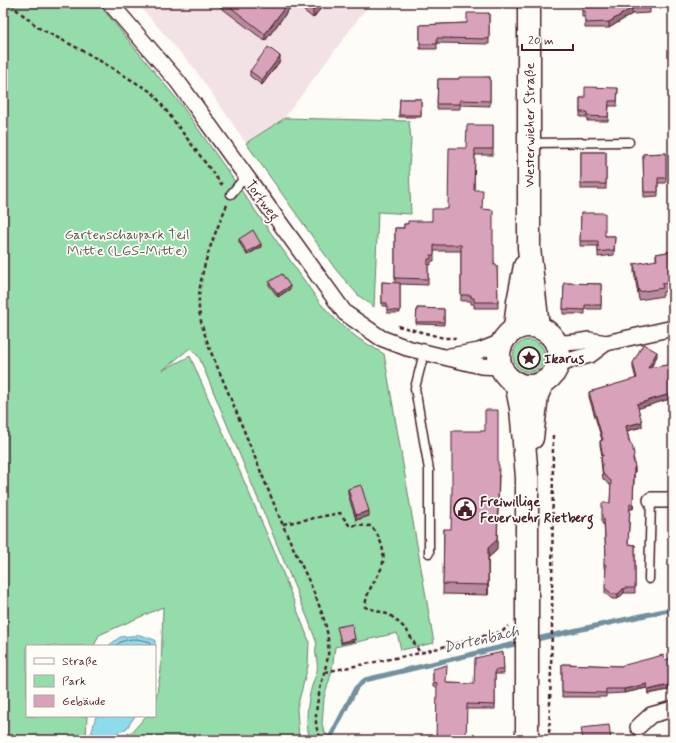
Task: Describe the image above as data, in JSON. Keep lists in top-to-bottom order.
{
  "streets": {
    "main road": ["Westerwieher Straße"],
    "street": ["Torfweg"]
  },
  "crossings": [
    ["Westerwieher Straße", "Torfweg"]
  ],
  "water": ["Dortenbach"],
  "parks": ["Gartenschaupark Teil Mitte (LGS-Mitte)"],
  "places": {
    "place": ["Ikarus"],
    "public building": ["Freiwillige Feuerwehr Rietberg"]
  },
  "legend": ["Straße", "Park", "Gebäude"],
  "scale_bar": "20 m"
}
